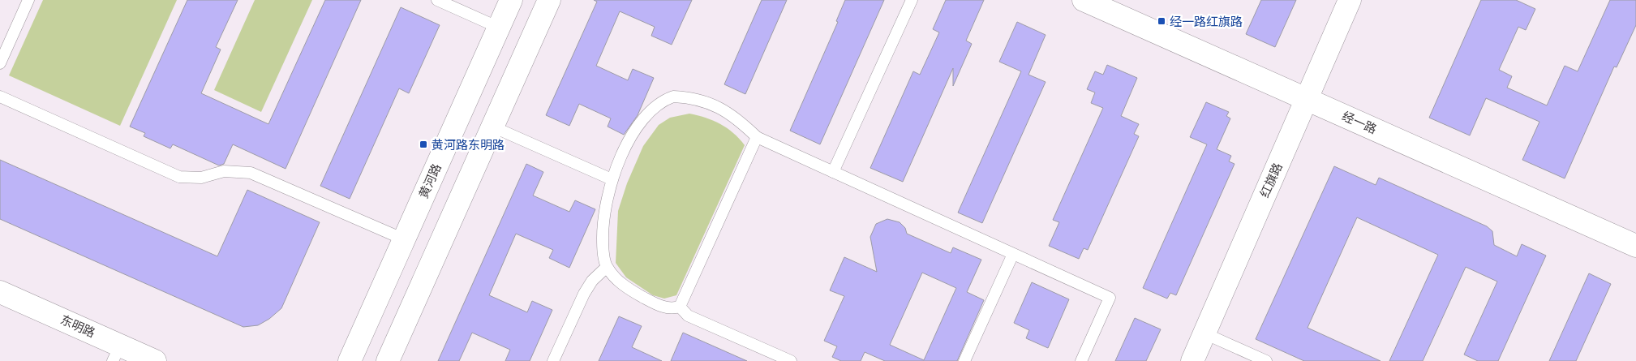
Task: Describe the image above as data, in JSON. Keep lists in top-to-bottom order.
{
  "streets": {
    "street": [
      "经一路",
      "红旗路",
      "黄河路",
      "东明路"
    ]
  },
  "crossings": [
    ["经一路", "红旗路"]
  ],
  "places": {
    "transit": ["经一路红旗路", "黄河路东明路"]
  }
}
